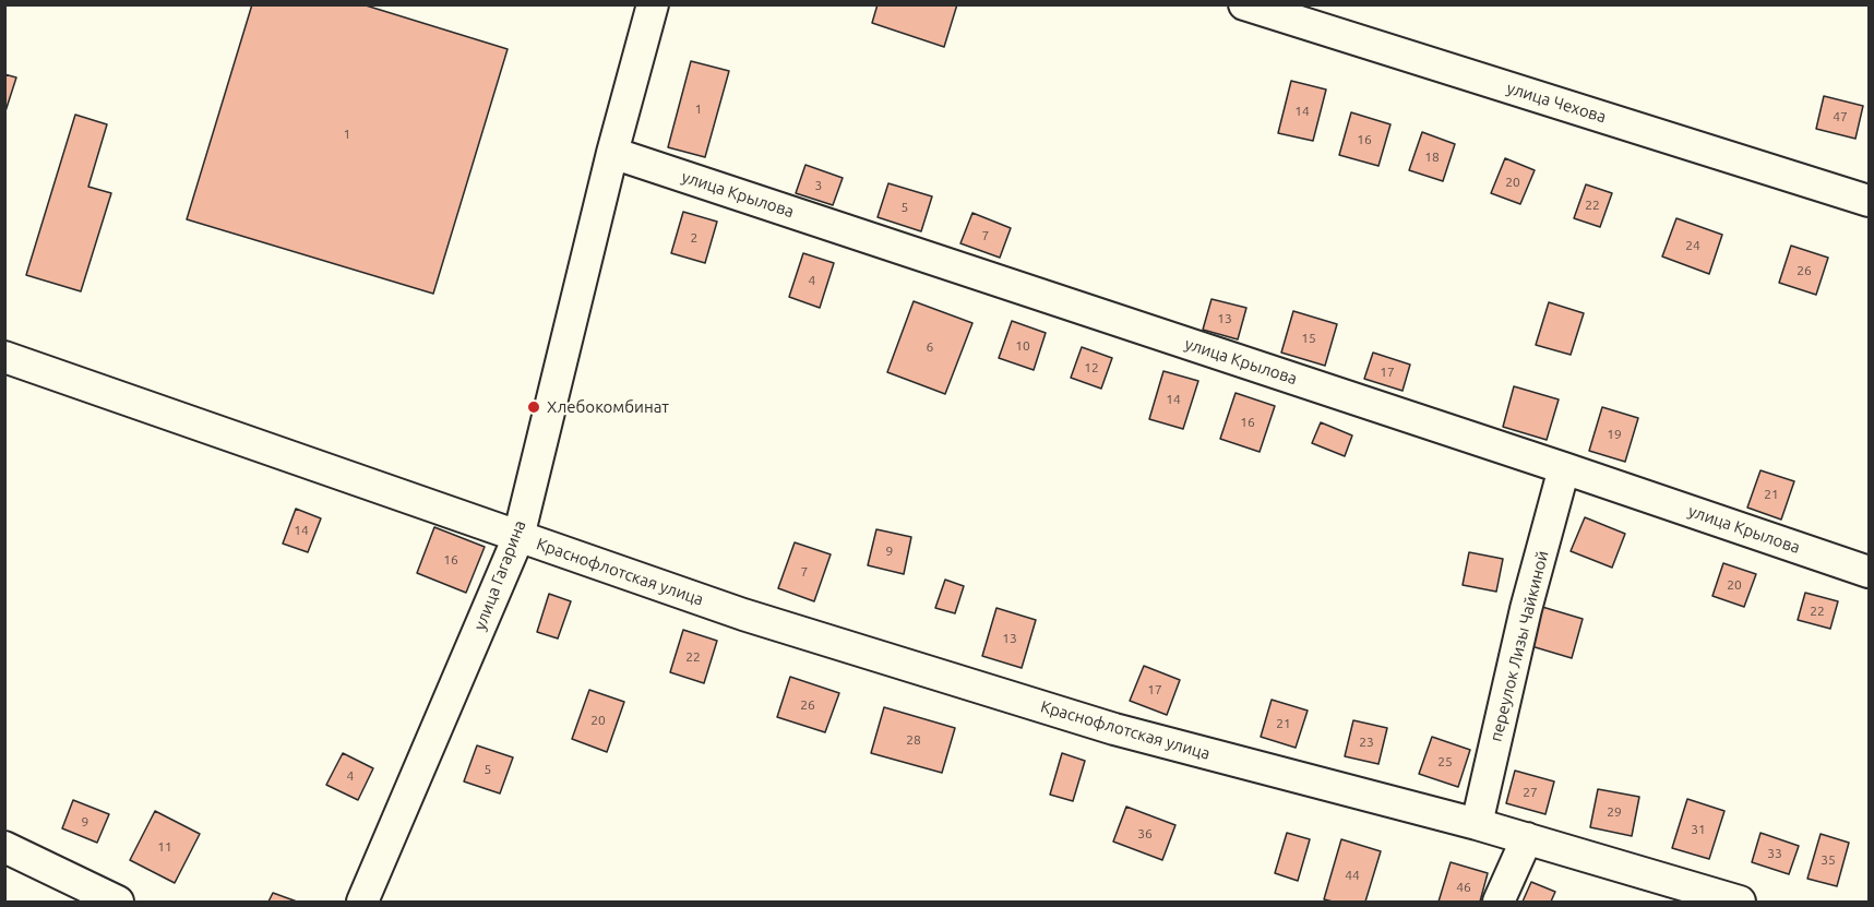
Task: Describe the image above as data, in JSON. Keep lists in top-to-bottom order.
{
  "streets": {
    "street": [
      "улица Чехова",
      "улица Крылова",
      "Краснофлотская улица",
      "улица Гагарина",
      "переулок Лизы Чайкиной"
    ]
  },
  "crossings": [
    ["улица Крылова", "улица Гагарина"],
    ["улица Крылова", "переулок Лизы Чайкиной"],
    ["Краснофлотская улица", "улица Гагарина"],
    ["Краснофлотская улица", "переулок Лизы Чайкиной"]
  ],
  "places": ["Хлебокомбинат"],
  "house_numbers": [
    "1",
    "14",
    "47",
    "1",
    "16",
    "18",
    "20",
    "3",
    "22",
    "5",
    "7",
    "2",
    "24",
    "26",
    "4",
    "13",
    "15",
    "10",
    "6",
    "12",
    "17",
    "14",
    "16",
    "19",
    "21",
    "14",
    "9",
    "16",
    "7",
    "20",
    "22",
    "13",
    "22",
    "17",
    "26",
    "20",
    "21",
    "28",
    "23",
    "25",
    "5",
    "4",
    "27",
    "29",
    "9",
    "31",
    "36",
    "11",
    "33",
    "35",
    "44",
    "46"
  ]
}
